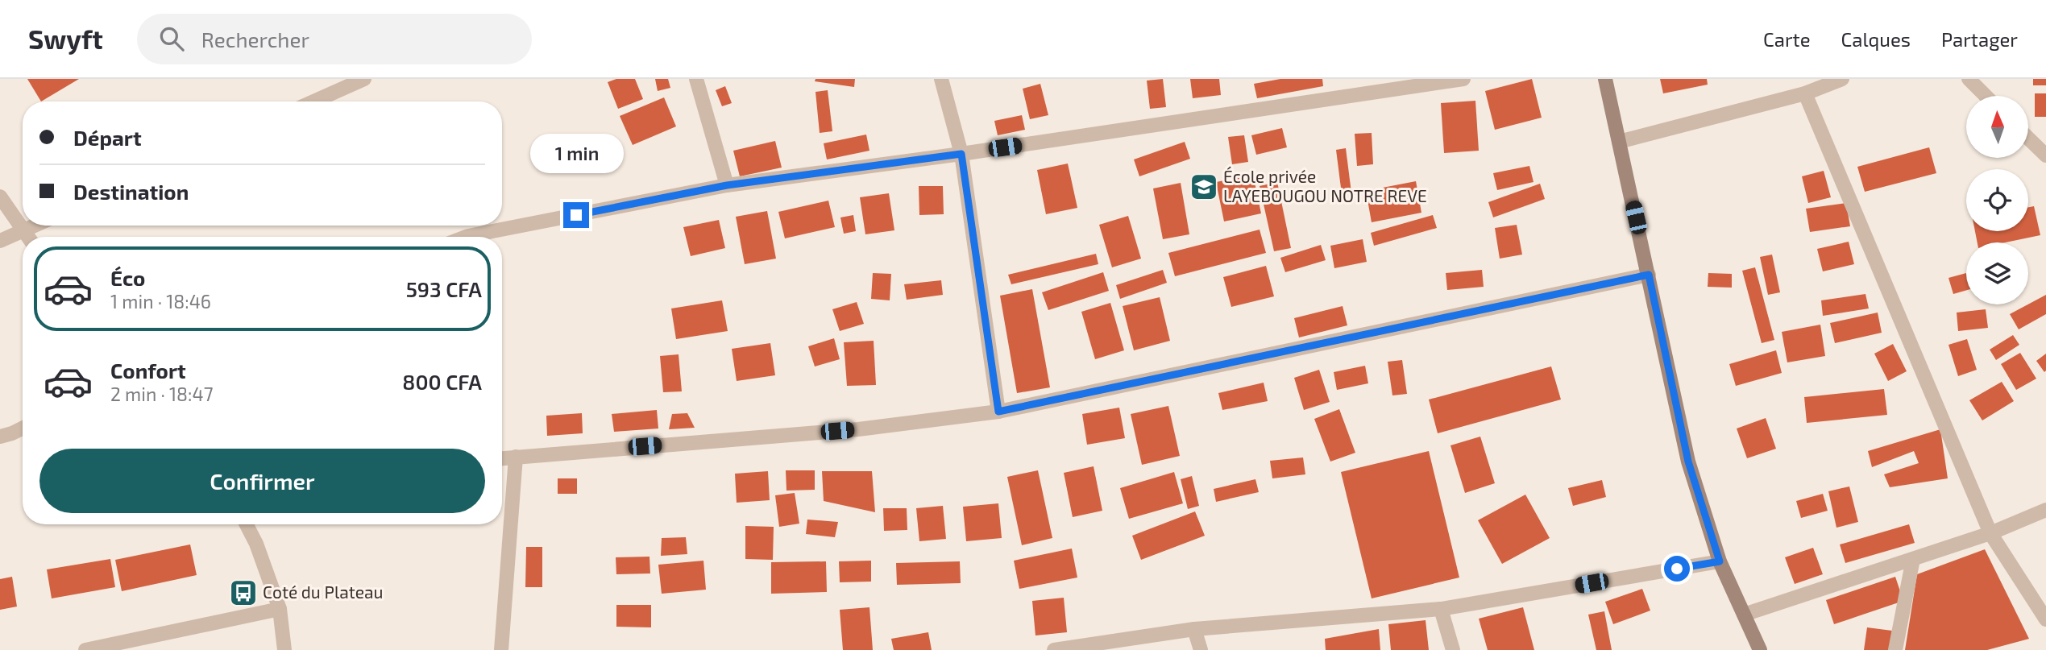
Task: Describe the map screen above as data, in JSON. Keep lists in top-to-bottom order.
{
  "places": {
    "school or university": ["École privée LAYEBOUGOU NOTRE REVE"],
    "bus stop": ["Coté du Plateau"]
  },
  "north": "top",
  "page": {
    "header": "Swyft",
    "search": "Rechercher",
    "nav": ["Carte", "Calques", "Partager"],
    "banner": ["Départ", "Destination"],
    "bubble": "1 min",
    "list": [
      {
        "name": "Éco",
        "note": "1 min · 18:46",
        "value": "593 CFA"
      },
      {
        "name": "Confort",
        "note": "2 min · 18:47",
        "value": "800 CFA"
      }
    ],
    "buttons": "Confirmer"
  }
}
